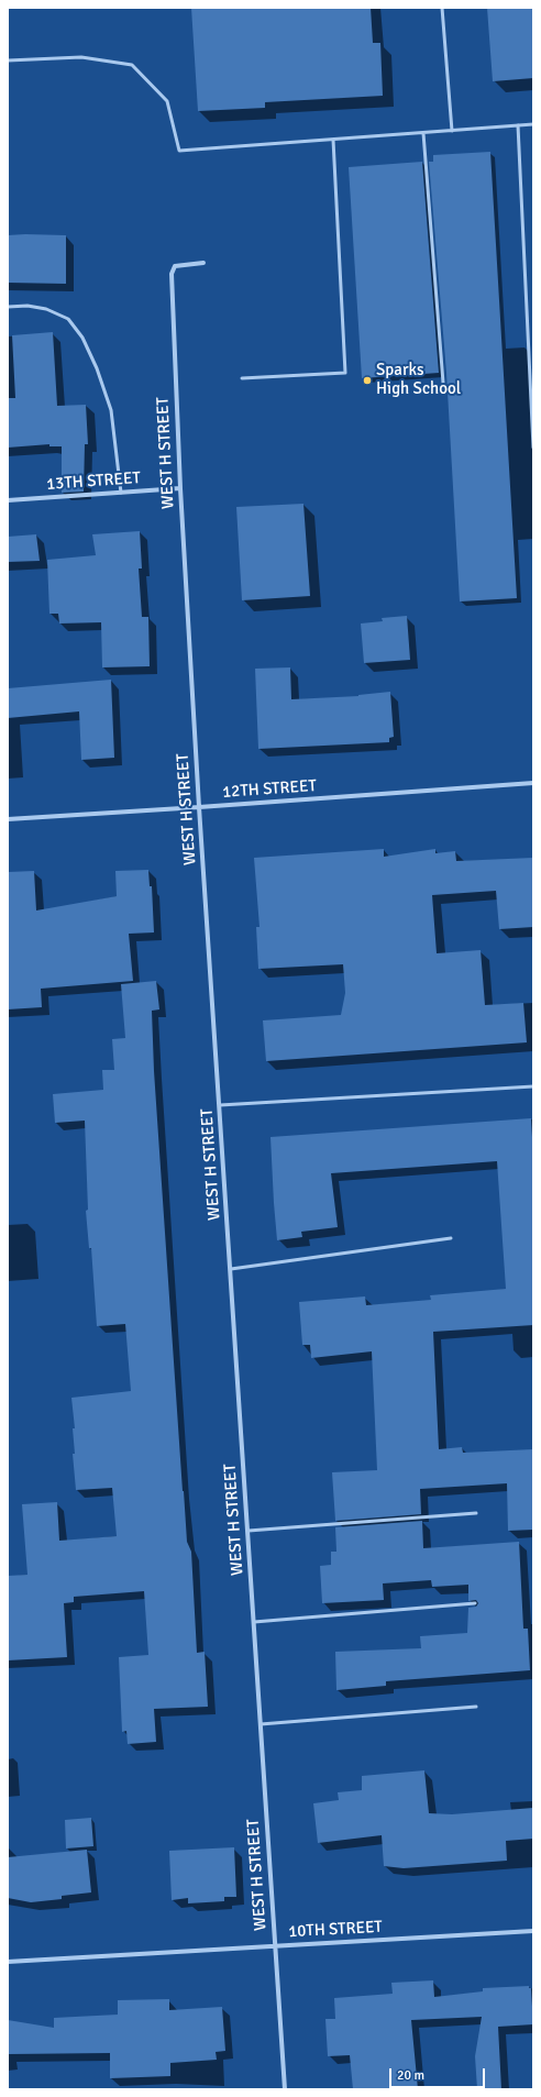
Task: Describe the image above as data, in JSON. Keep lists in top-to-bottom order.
{
  "streets": {
    "street": [
      "WEST H STREET",
      "13TH STREET",
      "12TH STREET",
      "10TH STREET"
    ]
  },
  "crossings": [
    ["WEST H STREET", "13TH STREET"],
    ["WEST H STREET", "12TH STREET"],
    ["WEST H STREET", "10TH STREET"]
  ],
  "places": ["Sparks High School"],
  "scale_bar": "20 m"
}
